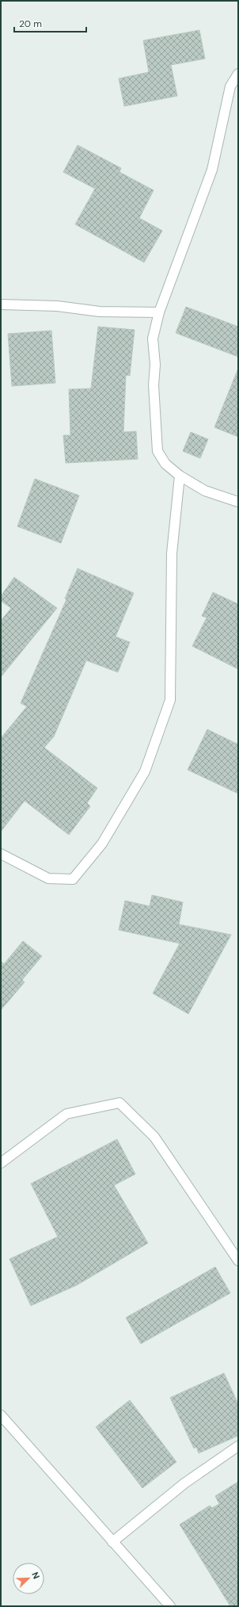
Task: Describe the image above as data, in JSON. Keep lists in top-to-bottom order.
{
  "scale_bar": "20 m",
  "north": "top right"
}
